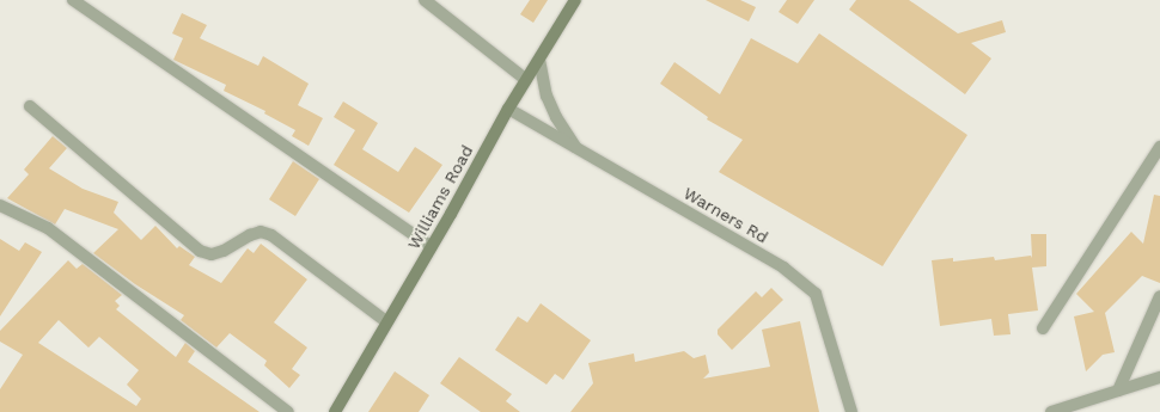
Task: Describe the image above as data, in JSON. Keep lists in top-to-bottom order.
{
  "streets": {
    "street": ["Williams Road", "Warners Rd"]
  },
  "crossings": [
    ["Williams Road", "Warners Rd"]
  ]
}
